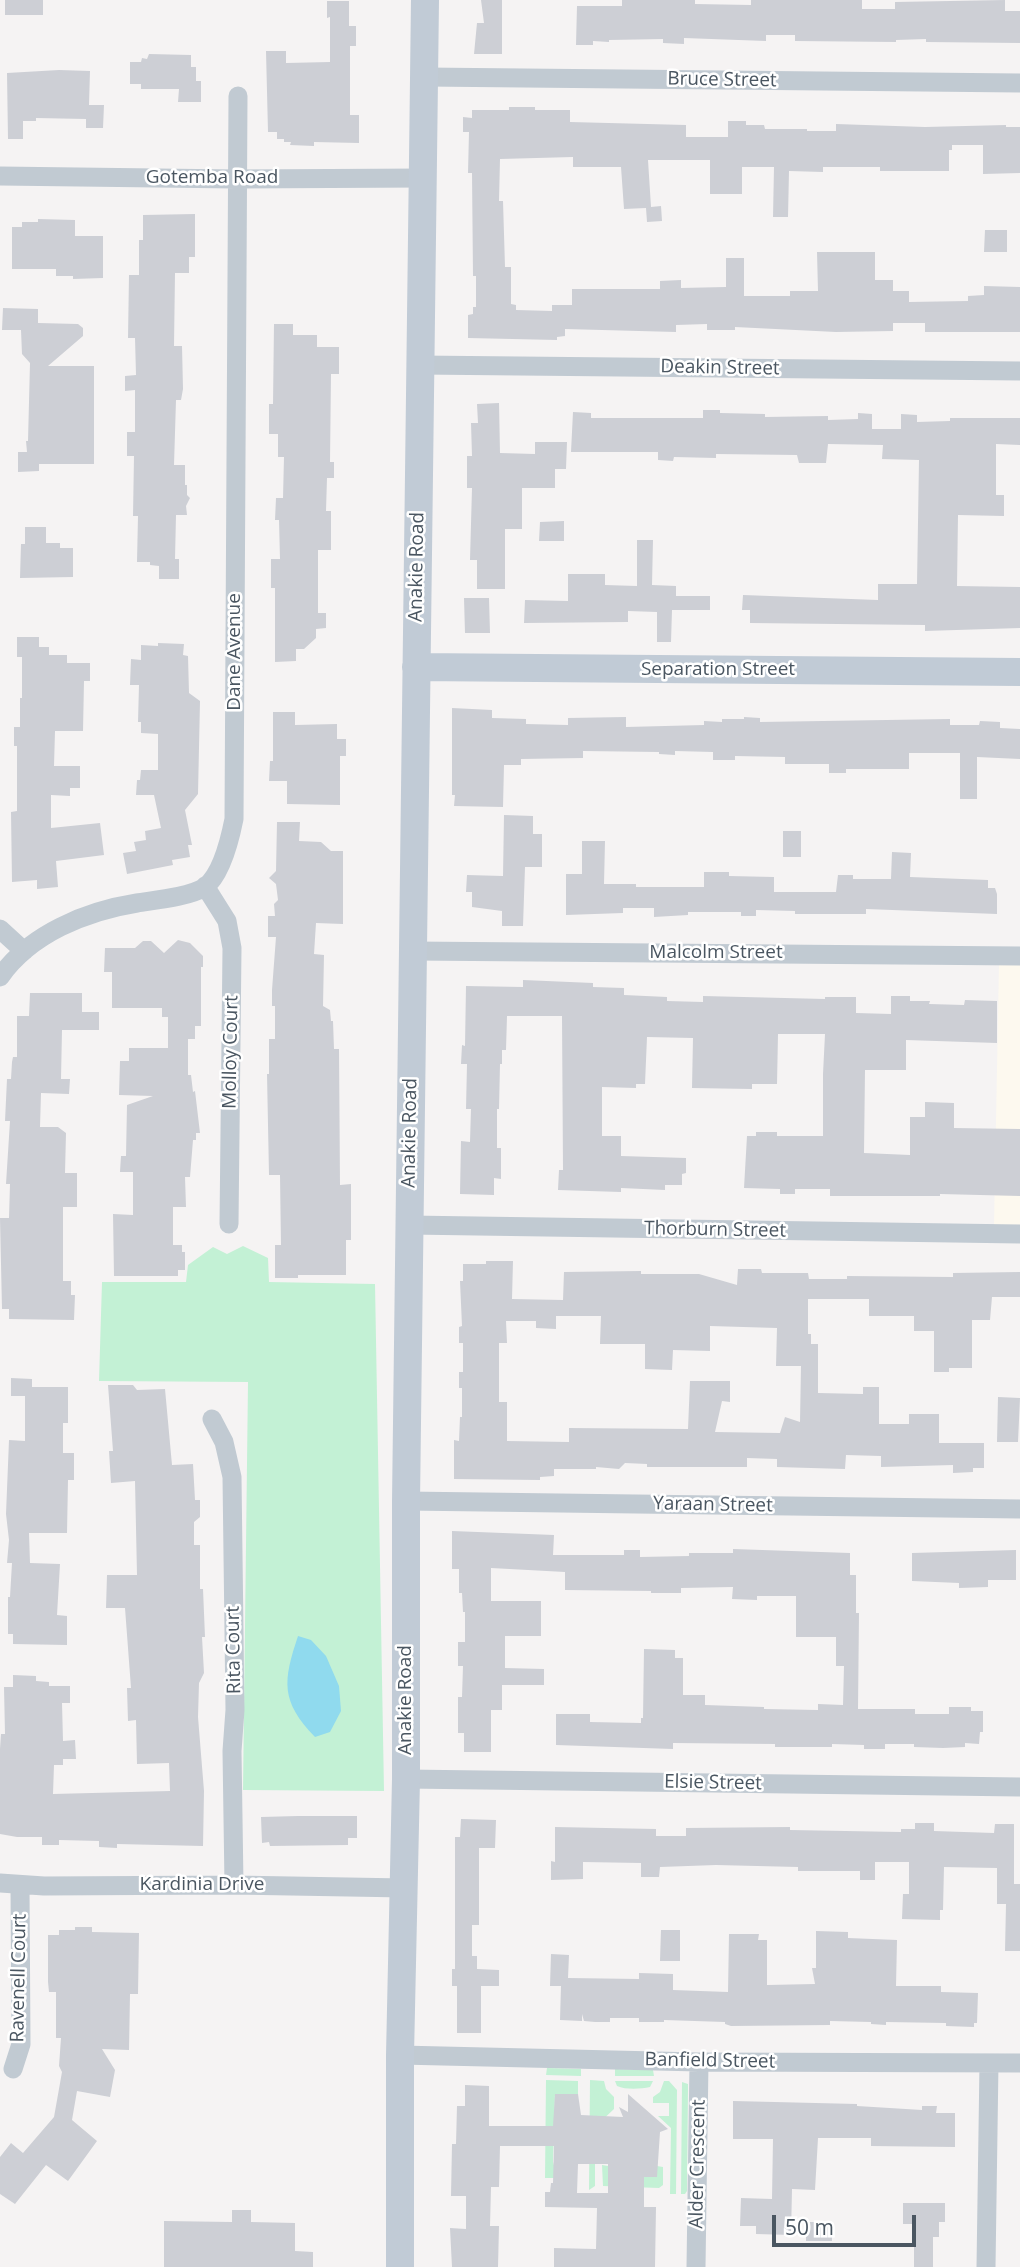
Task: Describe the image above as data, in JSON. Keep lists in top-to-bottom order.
{
  "streets": {
    "main road": ["Anakie Road", "Separation Street"],
    "street": [
      "Bruce Street",
      "Gotemba Road",
      "Deakin Street",
      "Dane Avenue",
      "Malcolm Street",
      "Molloy Court",
      "Thorburn Street",
      "Yaraan Street",
      "Rita Court",
      "Elsie Street",
      "Kardinia Drive",
      "Ravenell Court",
      "Banfield Street",
      "Alder Crescent"
    ]
  },
  "crossings": [
    ["Bruce Street", "Anakie Road"],
    ["Gotemba Road", "Anakie Road"],
    ["Gotemba Road", "Dane Avenue"],
    ["Deakin Street", "Anakie Road"],
    ["Anakie Road", "Separation Street"],
    ["Anakie Road", "Malcolm Street"],
    ["Anakie Road", "Thorburn Street"],
    ["Anakie Road", "Yaraan Street"],
    ["Anakie Road", "Elsie Street"],
    ["Anakie Road", "Kardinia Drive"],
    ["Anakie Road", "Banfield Street"],
    ["Dane Avenue", "Molloy Court"],
    ["Rita Court", "Kardinia Drive"],
    ["Kardinia Drive", "Ravenell Court"],
    ["Banfield Street", "Alder Crescent"]
  ],
  "scale_bar": "50 m"
}
